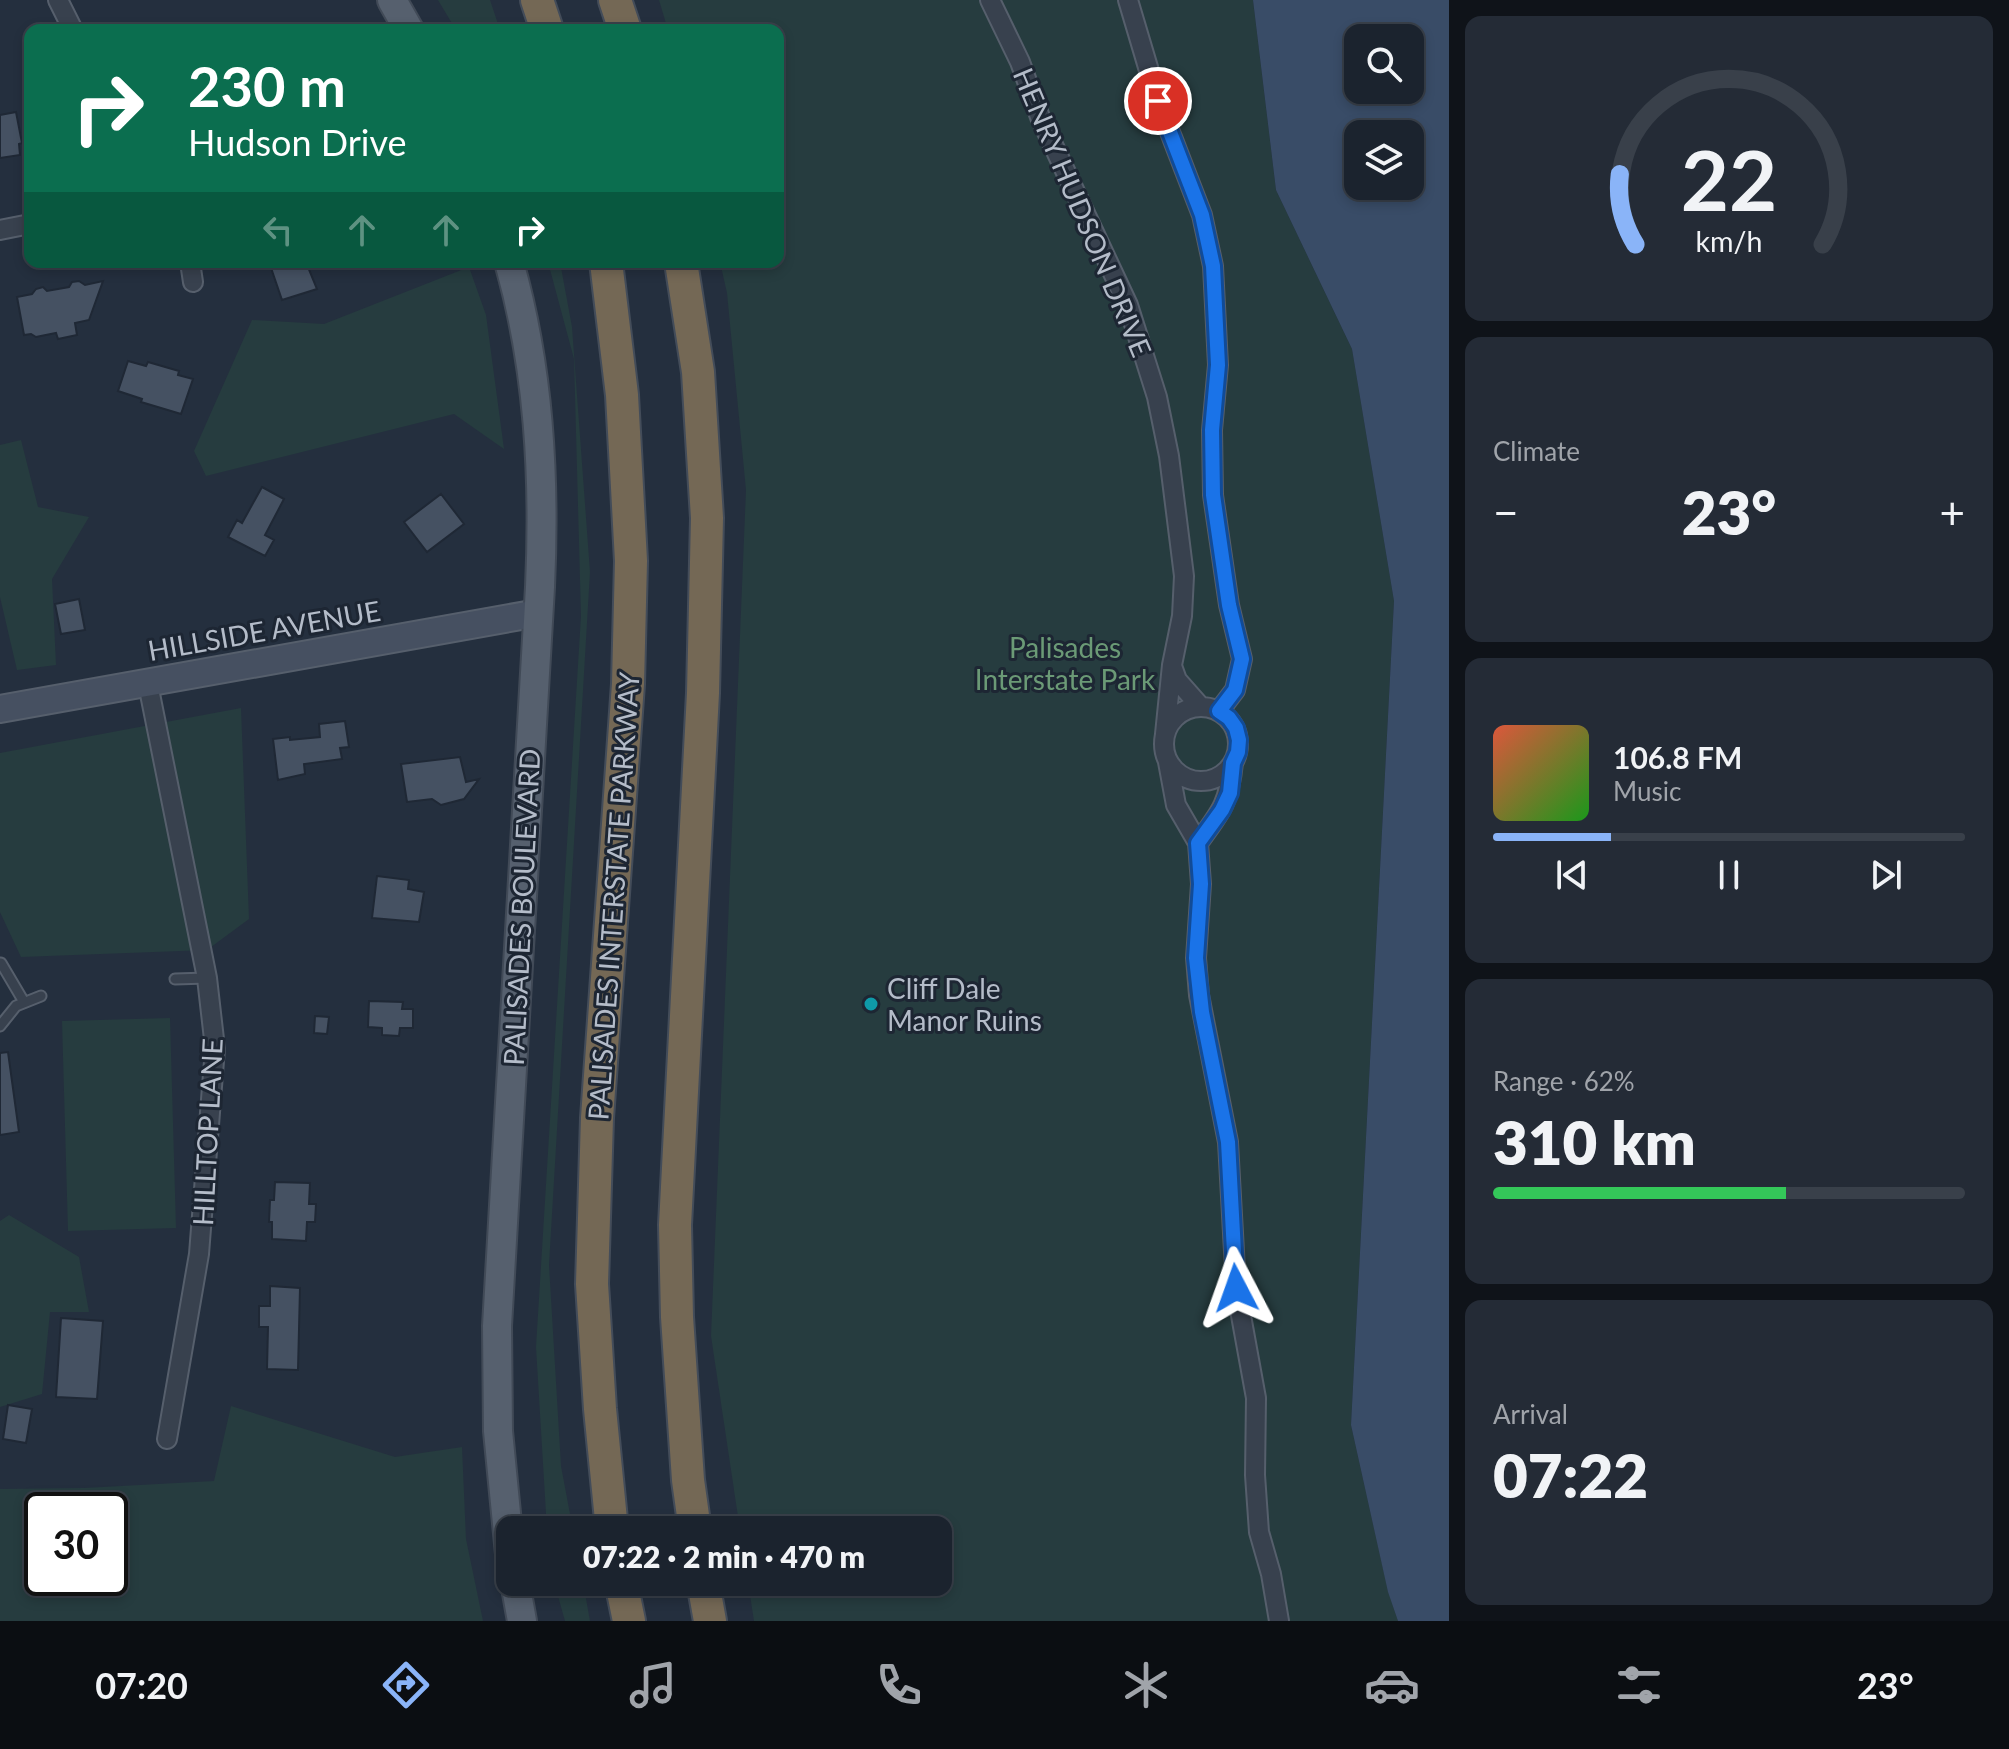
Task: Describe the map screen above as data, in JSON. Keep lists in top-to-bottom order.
{
  "streets": {
    "highway": ["PALISADES INTERSTATE PARKWAY"],
    "main road": ["HILLSIDE AVENUE", "PALISADES BOULEVARD"],
    "street": ["HENRY HUDSON DRIVE", "HILLTOP LANE"]
  },
  "crossings": [
    ["HILLSIDE AVENUE", "PALISADES BOULEVARD"],
    ["HILLSIDE AVENUE", "HILLTOP LANE"]
  ],
  "parks": ["Palisades Interstate Park"],
  "places": ["Cliff Dale Manor Ruins"],
  "page": {
    "turn": ["230 m", "Hudson Drive"],
    "tile": [
      "Climate",
      ["Range · 62%", "310 km"],
      ["Arrival", "07:22"]
    ],
    "heat": ["−", "23°", "+"],
    "song": ["106.8 FM", "Music"],
    "limit": "30",
    "trip": "07:22 · 2 min · 470 m",
    "tabs": ["07:20", "23°"],
    "gauge": ["22", "km/h"]
  }
}
